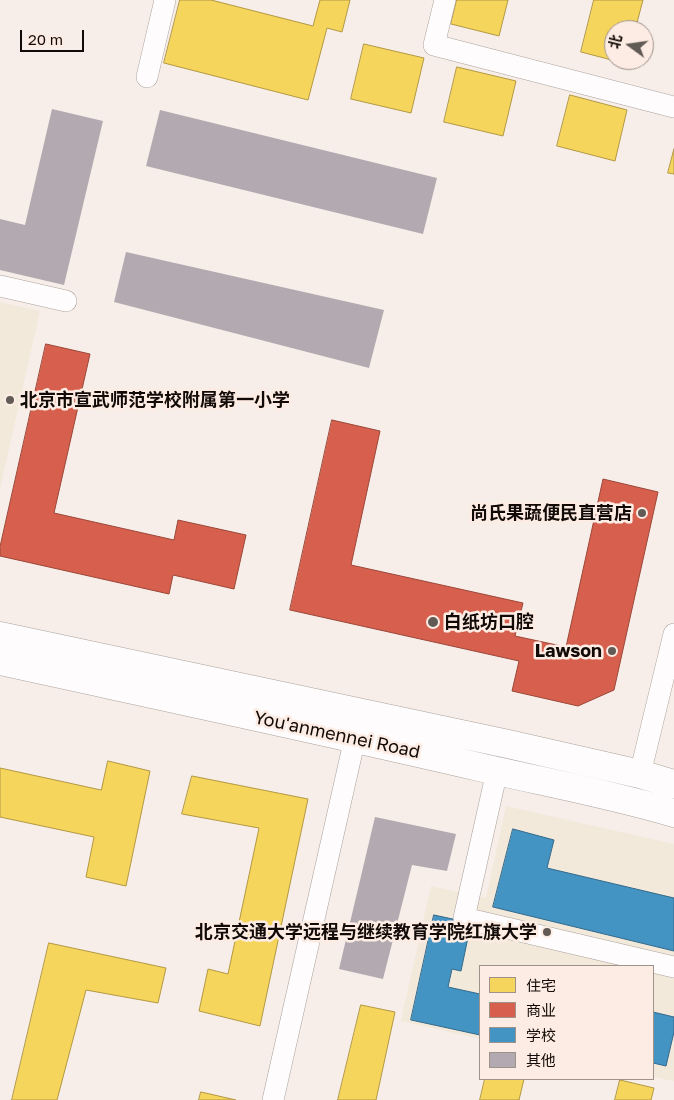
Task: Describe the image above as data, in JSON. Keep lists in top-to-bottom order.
{
  "streets": {
    "main road": ["You'anmennei Road"]
  },
  "places": [
    "北京市宣武师范学校附属第一小学",
    "尚氏果蔬便民直营店",
    "白纸坊口腔",
    "Lawson",
    "北京交通大学远程与继续教育学院红旗大学"
  ],
  "legend": [
    "住宅",
    "商业",
    "学校",
    "其他"
  ],
  "scale_bar": "20 m",
  "north": "left"
}
